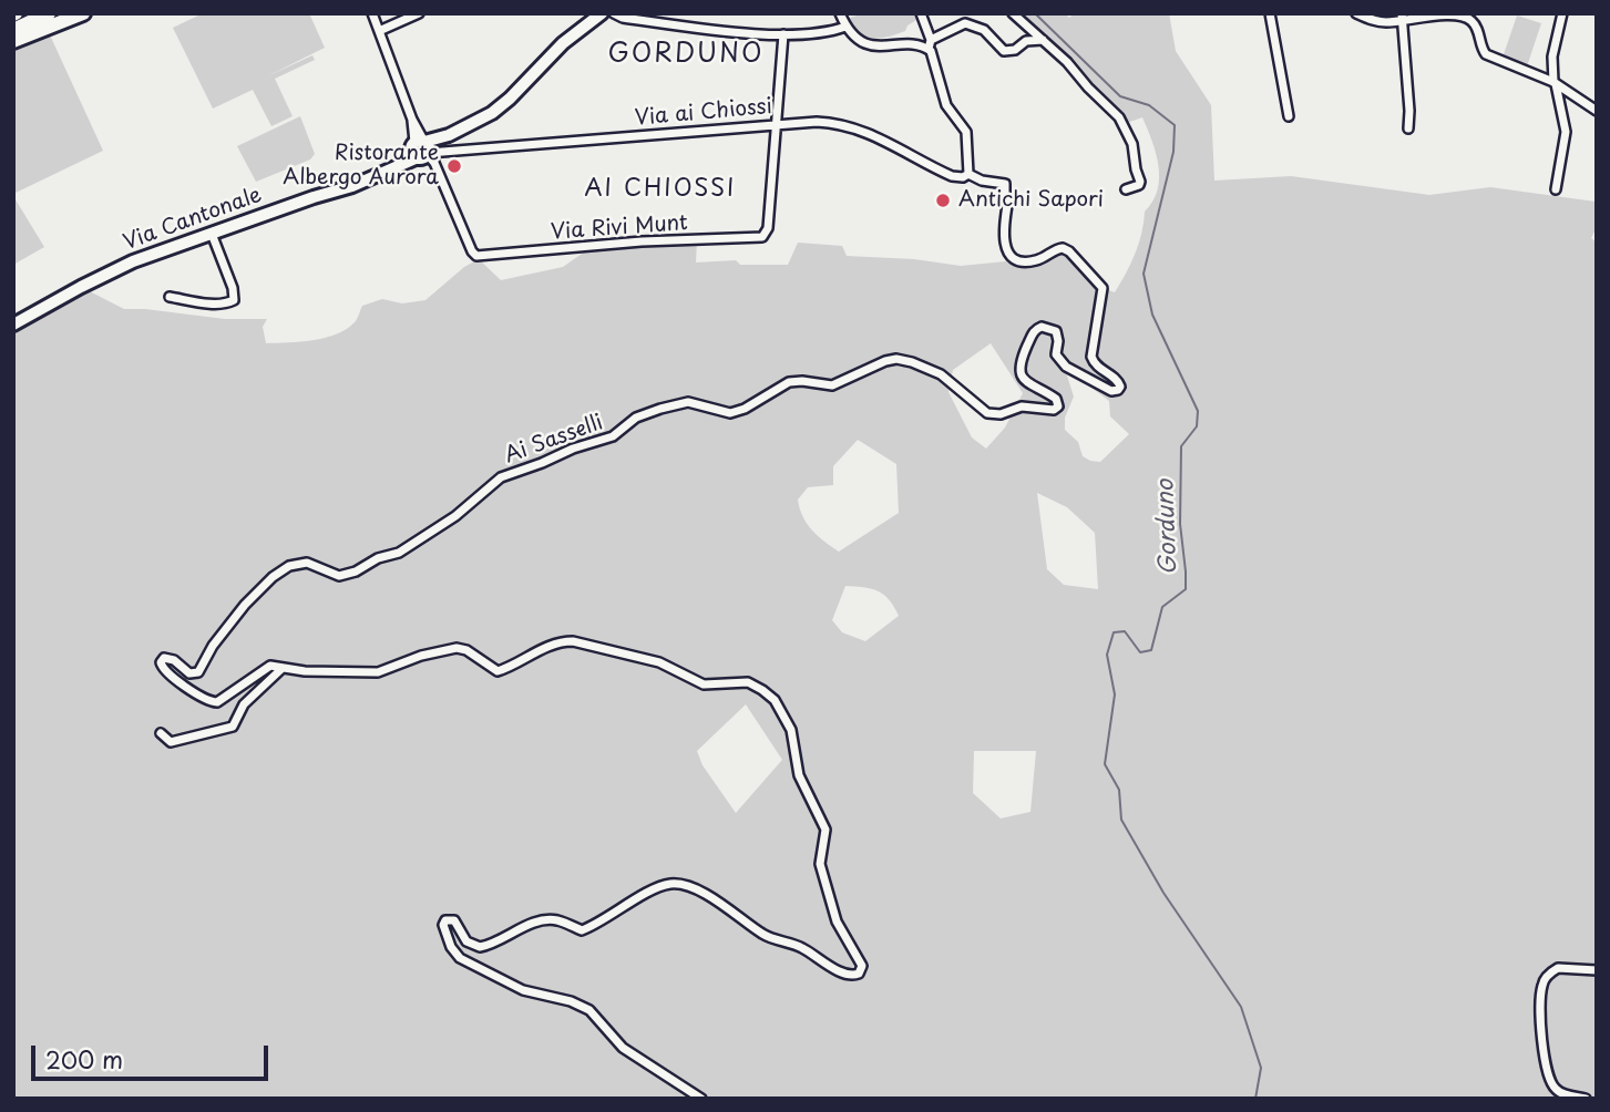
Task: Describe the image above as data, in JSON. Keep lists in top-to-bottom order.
{
  "streets": {
    "main road": ["Via Cantonale"],
    "street": ["Via ai Chiossi", "Via Rivi Munt", "Ai Sasselli"]
  },
  "crossings": [
    ["Via ai Chiossi", "Via Cantonale"],
    ["Via ai Chiossi", "Via Rivi Munt"],
    ["Via ai Chiossi", "Ai Sasselli"],
    ["Via Cantonale", "Via Rivi Munt"]
  ],
  "districts": ["GORDUNO", "AI CHIOSSI"],
  "water": ["Gorduno"],
  "places": ["Ristorante Albergo Aurora", "Antichi Sapori"],
  "scale_bar": "200 m"
}
